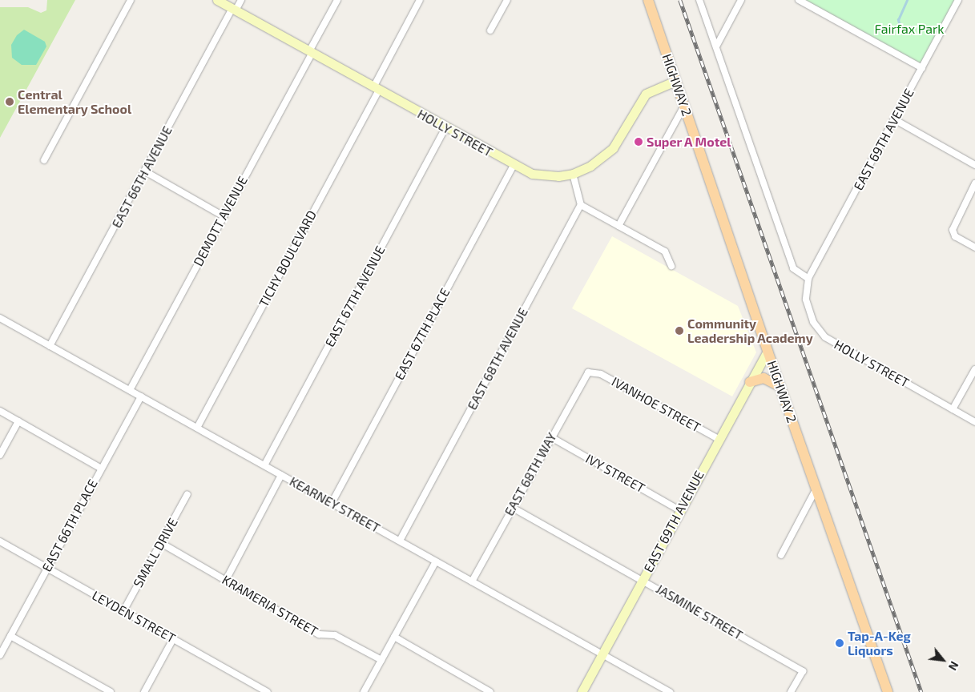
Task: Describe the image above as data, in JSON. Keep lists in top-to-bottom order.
{
  "streets": {
    "main road": ["HIGHWAY 2"],
    "street": [
      "HOLLY STREET",
      "EAST 69TH AVENUE",
      "EAST 66TH AVENUE",
      "DEMOTT AVENUE",
      "TICHY BOULEVARD",
      "EAST 67TH AVENUE",
      "EAST 67TH PLACE",
      "EAST 68TH AVENUE",
      "IVANHOE STREET",
      "IVY STREET",
      "EAST 68TH WAY",
      "KEARNEY STREET",
      "EAST 66TH PLACE",
      "SMALL DRIVE",
      "KRAMERIA STREET",
      "JASMINE STREET",
      "LEYDEN STREET"
    ]
  },
  "crossings": [
    ["HIGHWAY 2", "HOLLY STREET"],
    ["HIGHWAY 2", "EAST 69TH AVENUE"],
    ["HOLLY STREET", "EAST 69TH AVENUE"],
    ["HOLLY STREET", "EAST 66TH AVENUE"],
    ["HOLLY STREET", "DEMOTT AVENUE"],
    ["HOLLY STREET", "TICHY BOULEVARD"],
    ["HOLLY STREET", "EAST 67TH AVENUE"],
    ["HOLLY STREET", "EAST 67TH PLACE"],
    ["EAST 69TH AVENUE", "IVANHOE STREET"],
    ["EAST 69TH AVENUE", "IVY STREET"],
    ["EAST 69TH AVENUE", "KEARNEY STREET"],
    ["EAST 69TH AVENUE", "JASMINE STREET"],
    ["EAST 66TH AVENUE", "KEARNEY STREET"],
    ["DEMOTT AVENUE", "KEARNEY STREET"],
    ["TICHY BOULEVARD", "KEARNEY STREET"],
    ["EAST 67TH AVENUE", "KEARNEY STREET"],
    ["EAST 67TH PLACE", "KEARNEY STREET"],
    ["EAST 68TH AVENUE", "KEARNEY STREET"],
    ["IVANHOE STREET", "EAST 68TH WAY"],
    ["IVY STREET", "EAST 68TH WAY"],
    ["EAST 68TH WAY", "KEARNEY STREET"],
    ["EAST 68TH WAY", "JASMINE STREET"],
    ["KEARNEY STREET", "EAST 66TH PLACE"],
    ["EAST 66TH PLACE", "LEYDEN STREET"],
    ["SMALL DRIVE", "KRAMERIA STREET"],
    ["SMALL DRIVE", "LEYDEN STREET"]
  ],
  "parks": ["Fairfax Park"],
  "places": [
    "Central Elementary School",
    "Super A Motel",
    "Community Leadership Academy",
    "Tap-A-Keg Liquors"
  ],
  "north": "bottom right"
}
